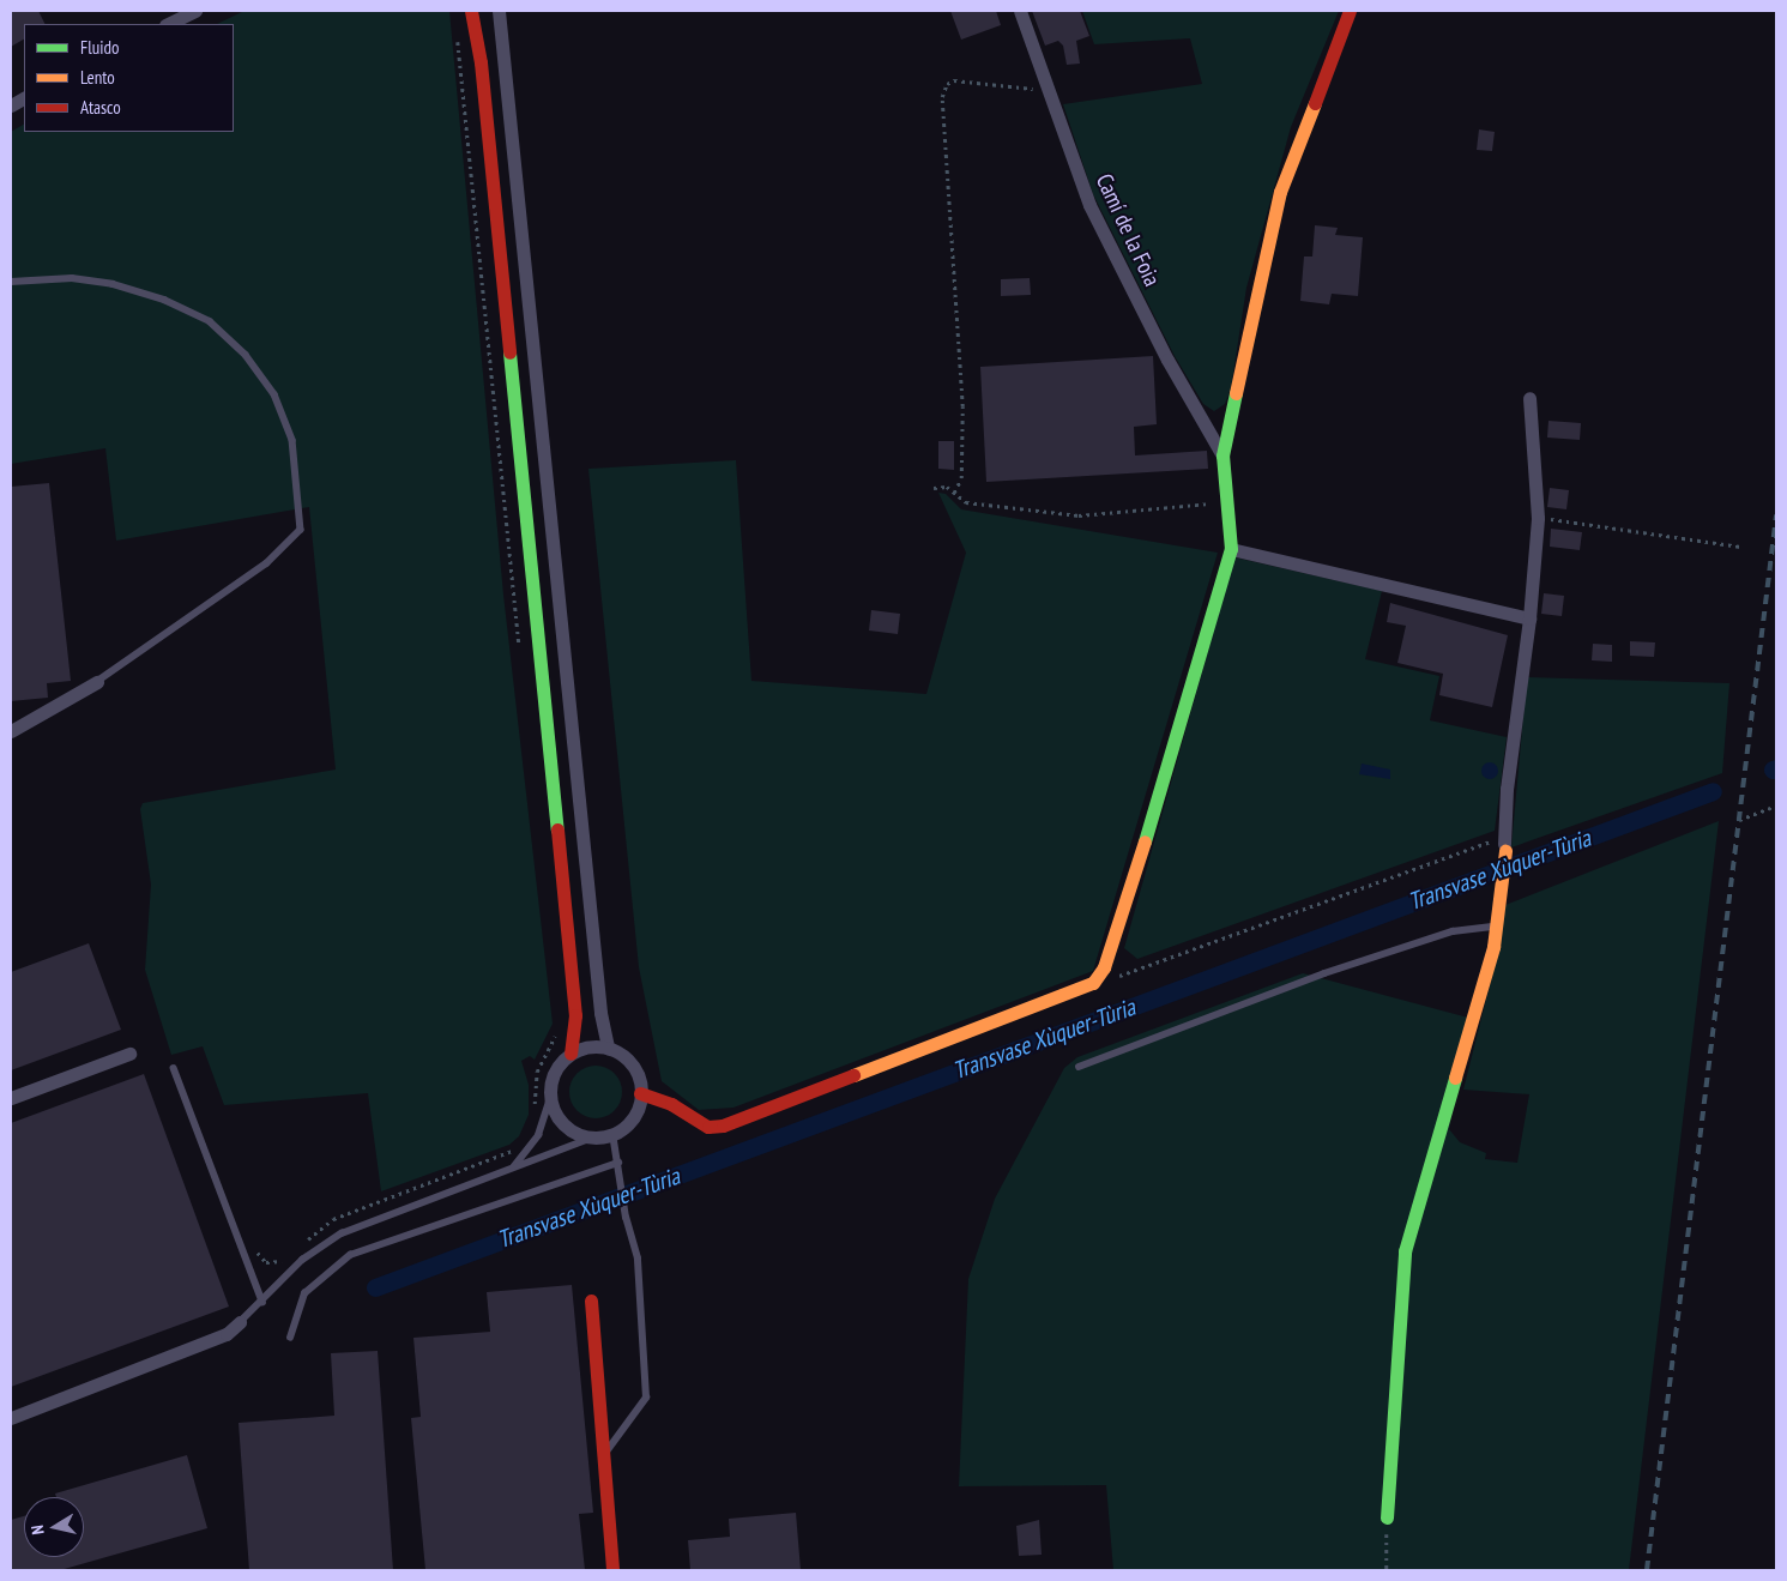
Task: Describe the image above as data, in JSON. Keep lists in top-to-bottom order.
{
  "streets": {
    "street": ["Camí de la Foia"]
  },
  "water": ["Transvase Xùquer-Tùria"],
  "legend": ["Fluido", "Lento", "Atasco"],
  "north": "left"
}
